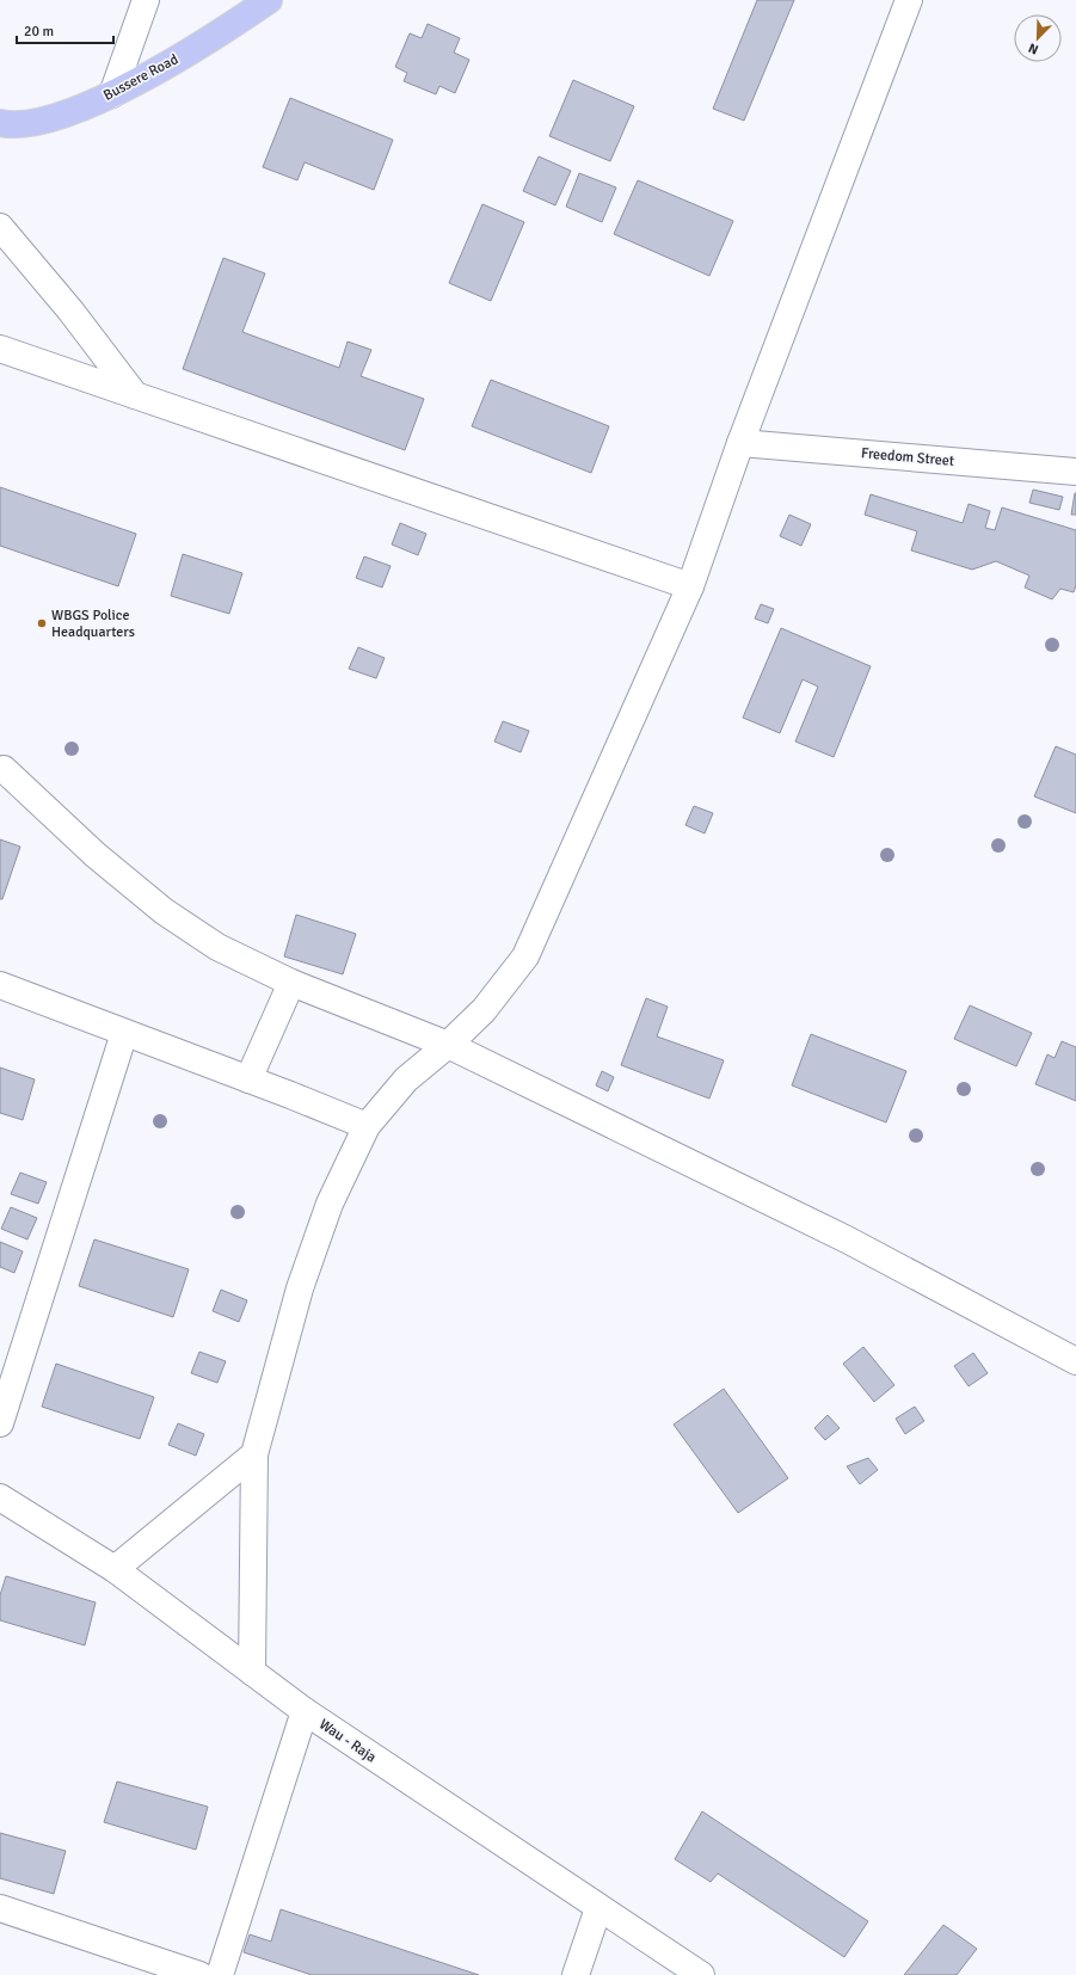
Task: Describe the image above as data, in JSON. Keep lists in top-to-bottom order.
{
  "streets": {
    "main road": ["Bussere Road"],
    "street": ["Freedom Street", "Wau - Raja"]
  },
  "places": ["WBGS Police Headquarters"],
  "scale_bar": "20 m",
  "north": "bottom left"
}
